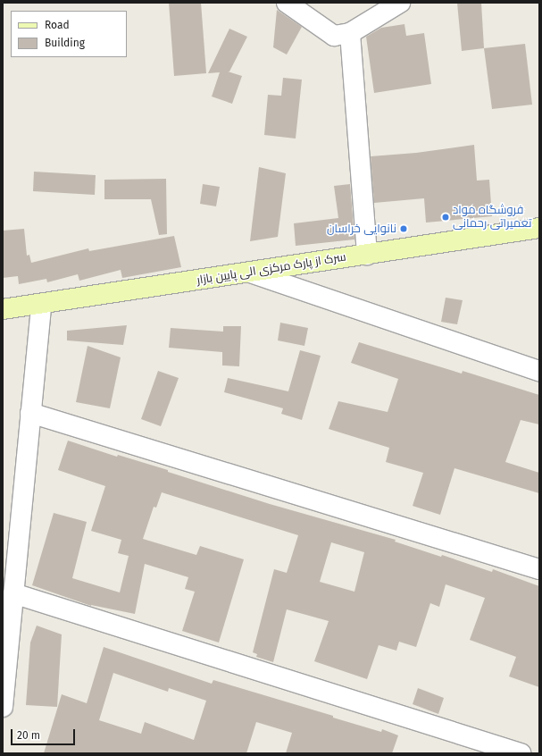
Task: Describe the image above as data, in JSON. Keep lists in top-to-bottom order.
{
  "streets": {
    "main road": ["سرک از پارک مرکزی الی پایین بازار"]
  },
  "places": ["فروشگاه مواد تعمیراتی رحمانی", "نانوایی خراسان"],
  "legend": ["Road", "Building"],
  "scale_bar": "20 m"
}
